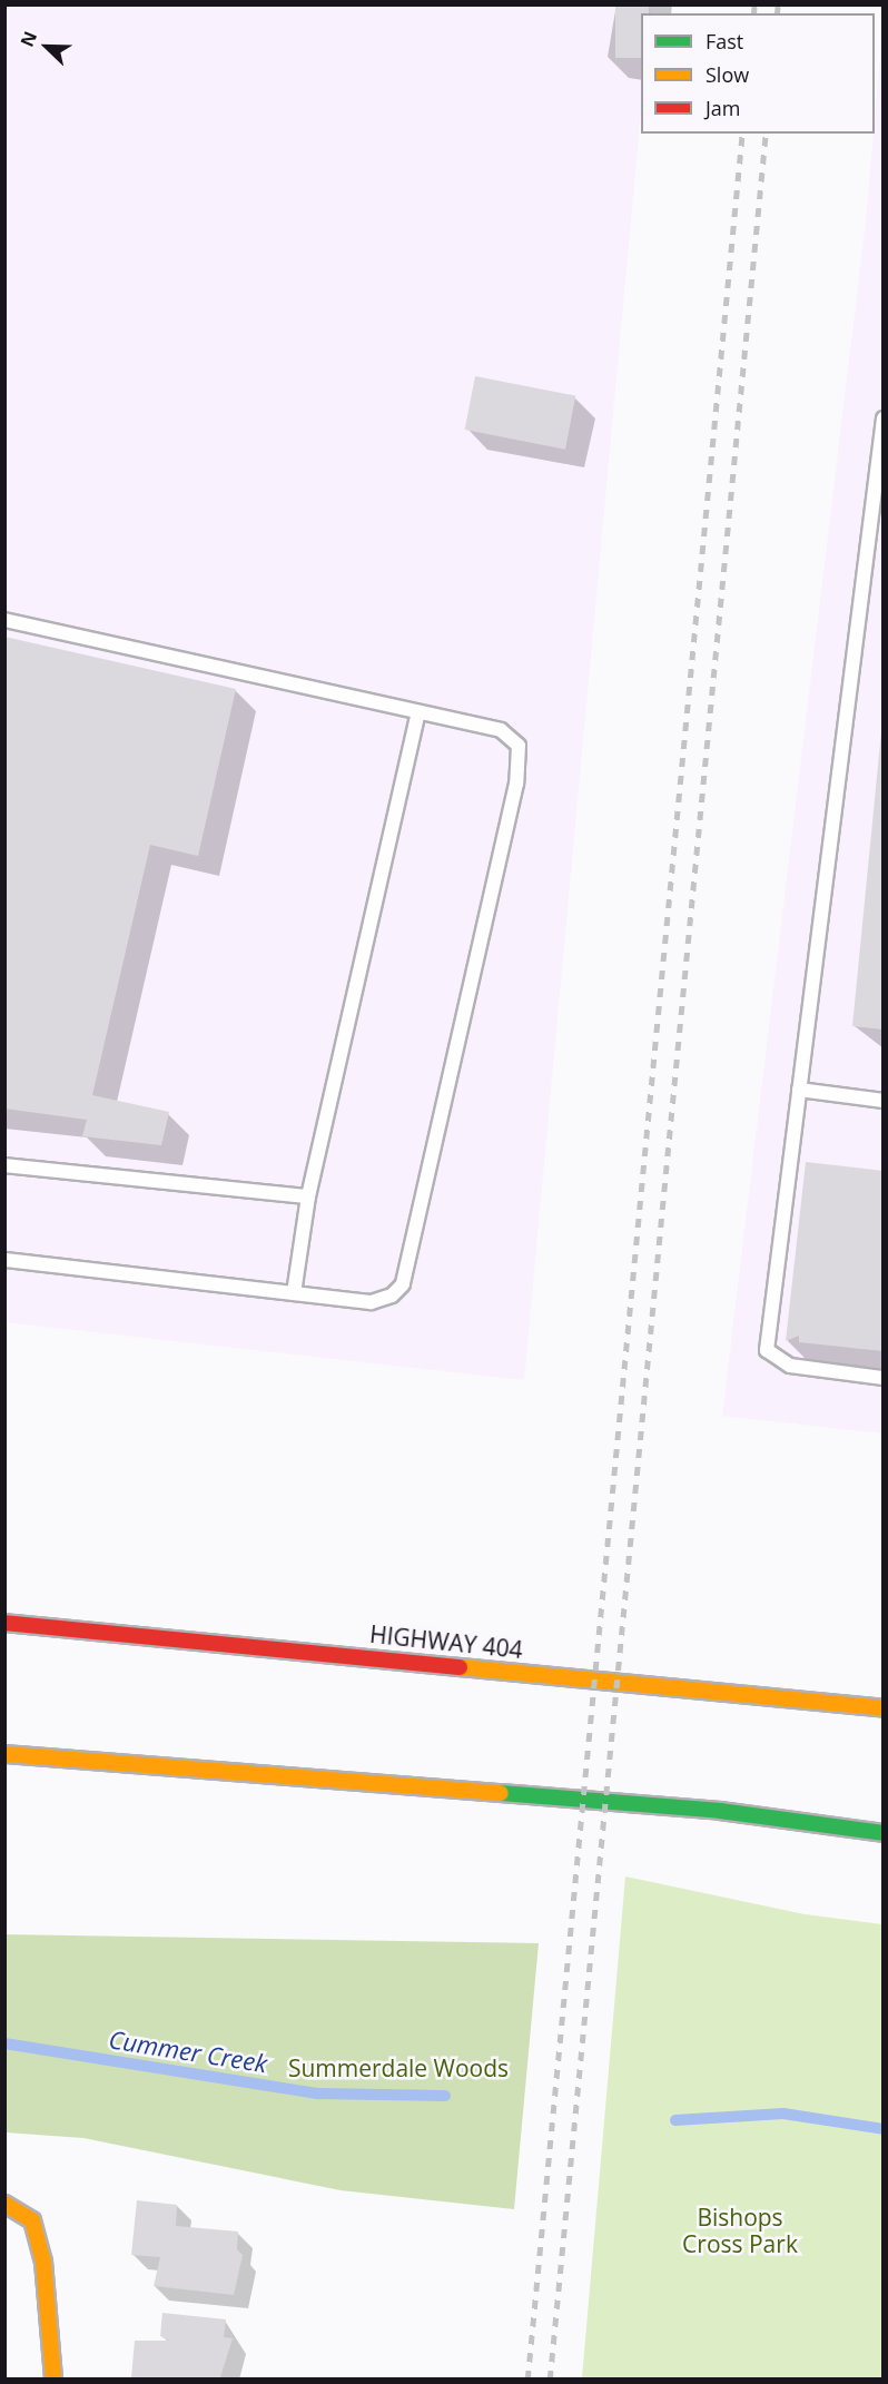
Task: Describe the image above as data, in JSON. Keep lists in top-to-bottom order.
{
  "streets": {
    "main road": ["HIGHWAY 404"]
  },
  "water": ["Cummer Creek"],
  "parks": ["Summerdale Woods", "Bishops Cross Park"],
  "legend": ["Fast", "Slow", "Jam"],
  "north": "top left"
}
